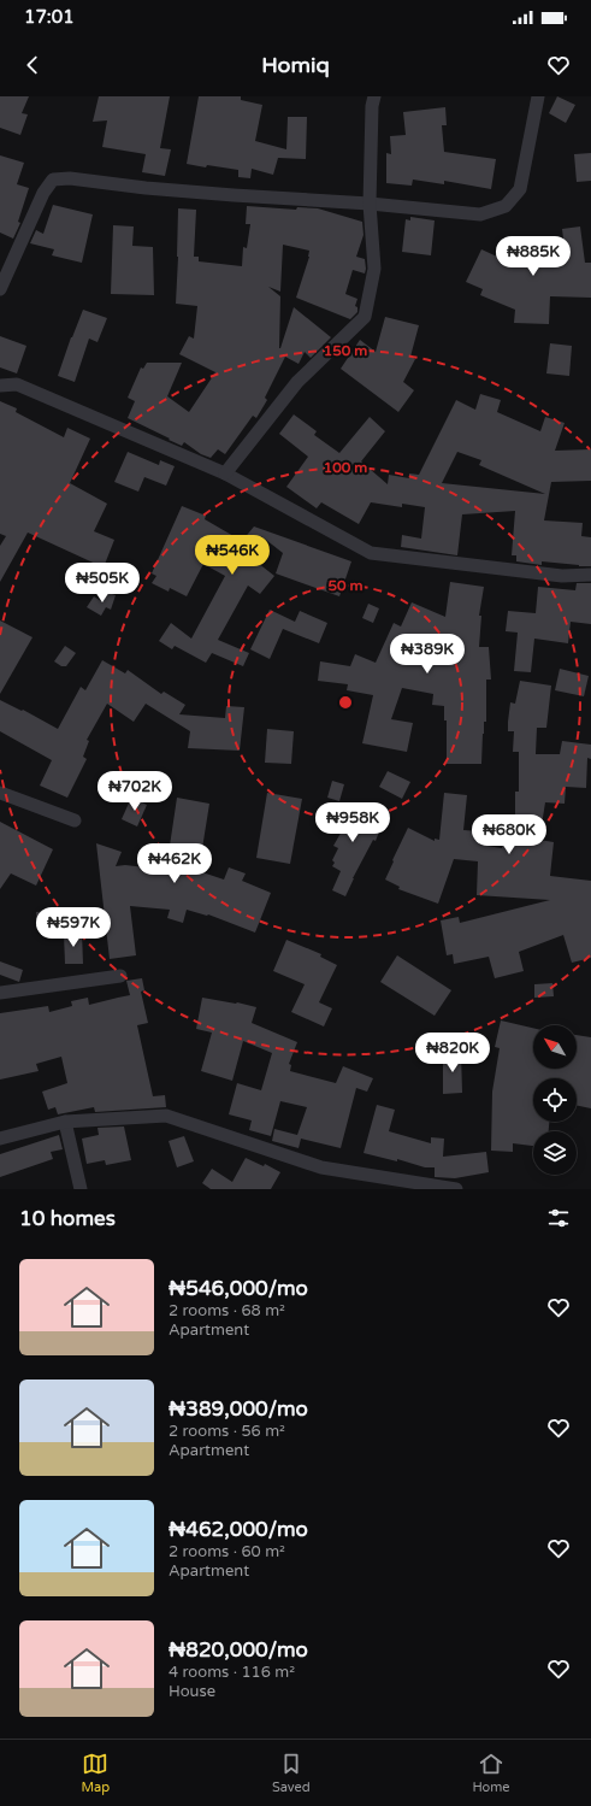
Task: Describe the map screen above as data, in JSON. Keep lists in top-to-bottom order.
{
  "north": "top left",
  "page": {
    "status": "17:01",
    "header": "Homiq",
    "price": [
      "₦885K",
      "₦546K",
      "₦505K",
      "₦389K",
      "₦702K",
      "₦958K",
      "₦680K",
      "₦462K",
      "₦597K",
      "₦820K"
    ],
    "heading": "10 homes",
    "list": [
      {
        "name": "₦546,000/mo",
        "note": "2 rooms · 68 m² · Apartment"
      },
      {
        "name": "₦389,000/mo",
        "note": "2 rooms · 56 m² · Apartment"
      },
      {
        "name": "₦462,000/mo",
        "note": "2 rooms · 60 m² · Apartment"
      },
      {
        "name": "₦820,000/mo",
        "note": "4 rooms · 116 m² · House"
      }
    ],
    "tabs": ["Map", "Saved", "Home"]
  },
  "rings": ["150 m", "100 m", "50 m"]
}
